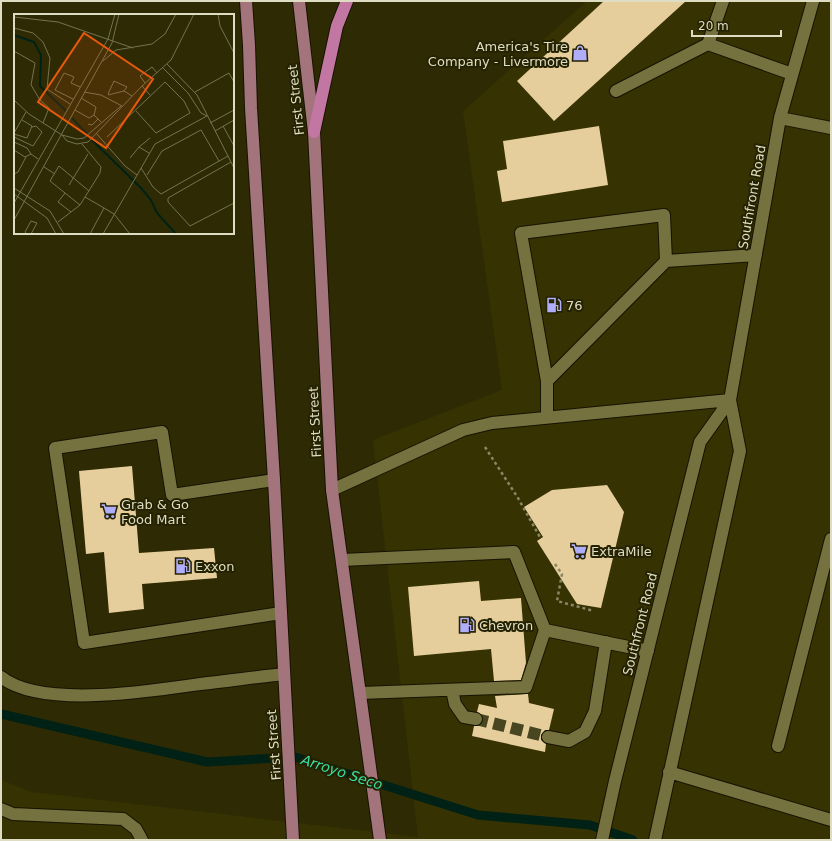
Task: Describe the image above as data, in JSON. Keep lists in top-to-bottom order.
{
  "streets": {
    "main road": ["First Street"],
    "street": ["Southfront Road"]
  },
  "water": ["Arroyo Seco"],
  "places": {
    "shop": ["America's Tire Company - Livermore"],
    "fuel station": ["76", "Exxon", "Chevron"],
    "supermarket": ["Grab & Go Food Mart", "ExtraMile"]
  },
  "scale_bar": "20 m"
}
